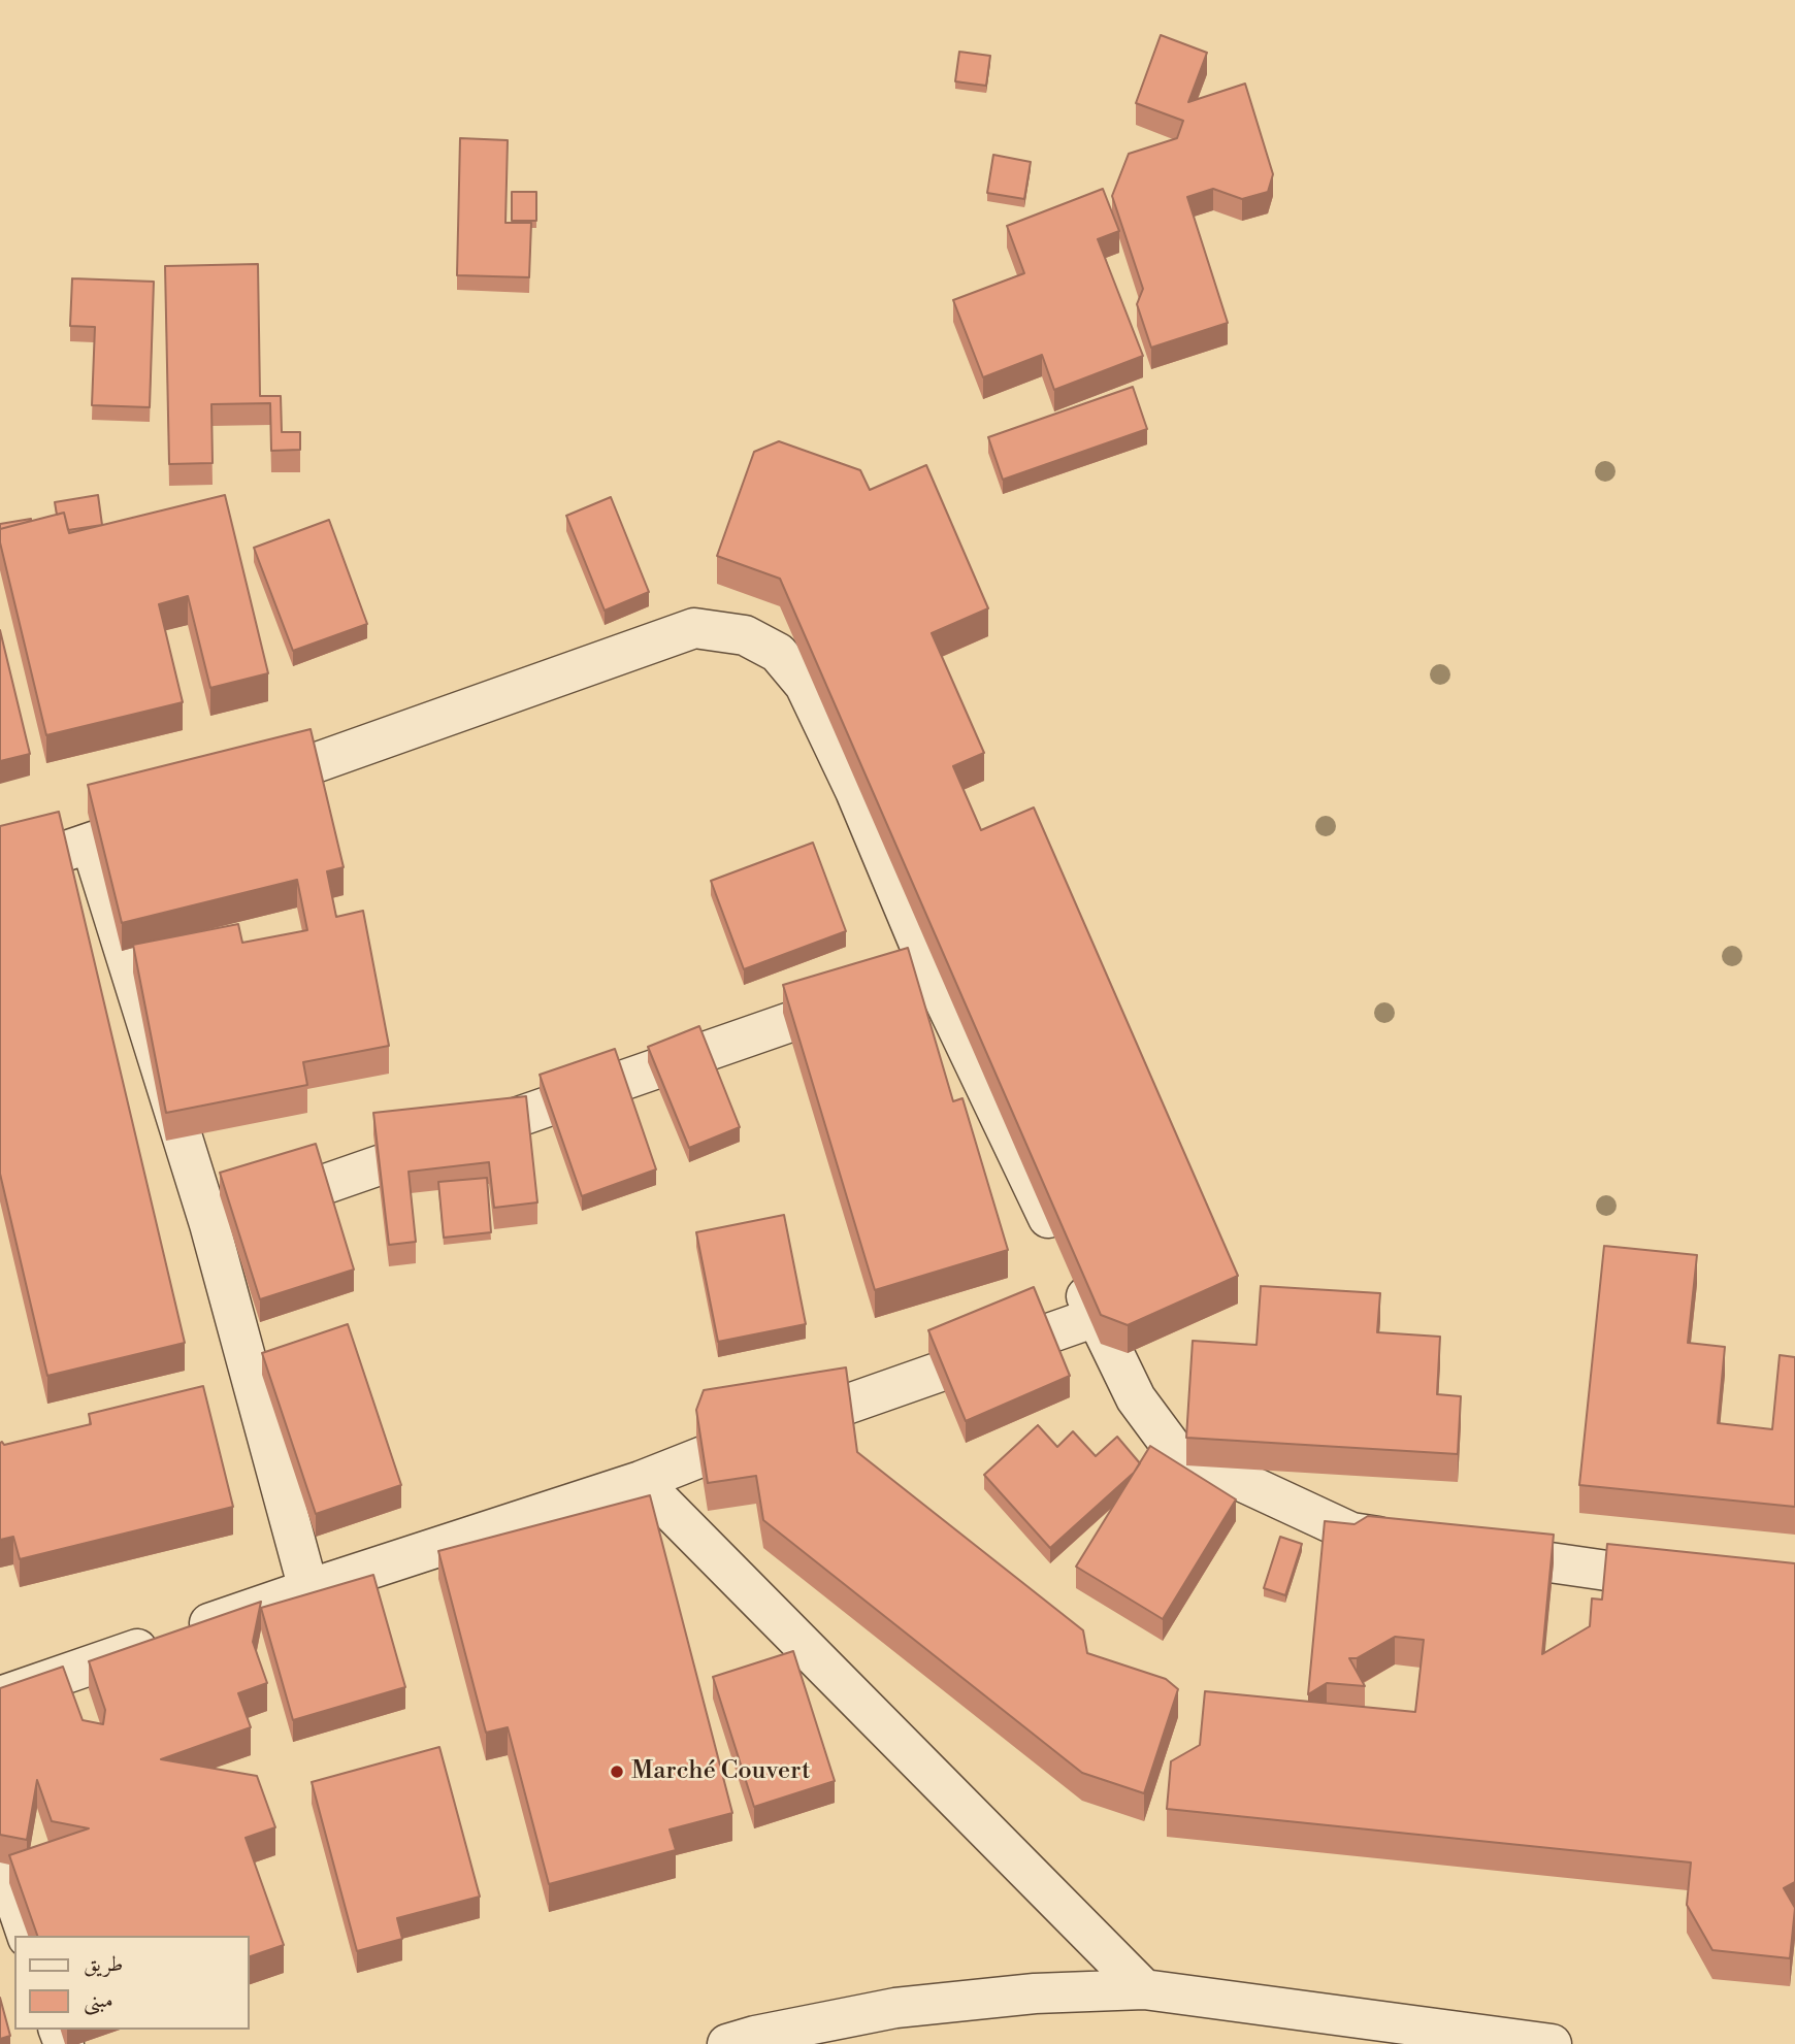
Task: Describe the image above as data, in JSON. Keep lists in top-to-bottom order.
{
  "places": ["Marché Couvert"],
  "legend": ["طريق", "مبنى"]
}
